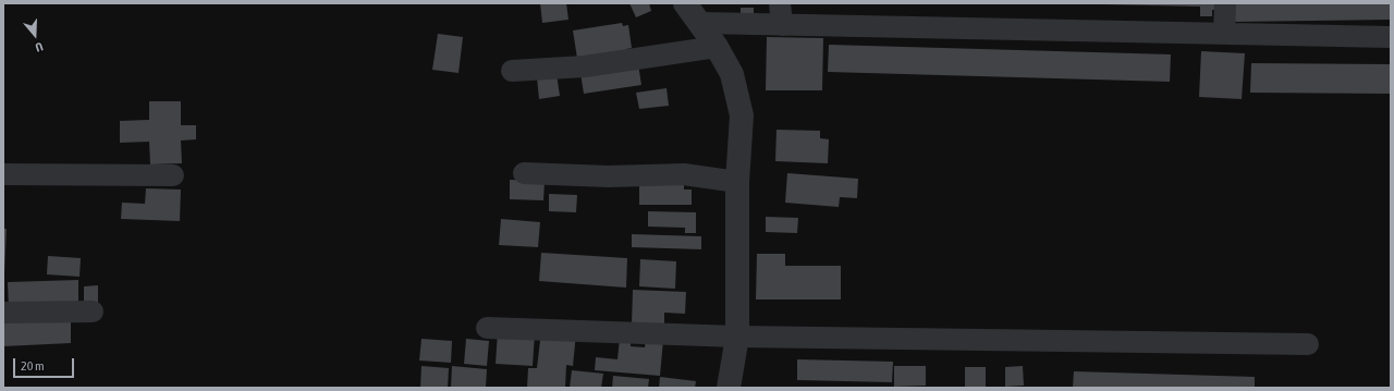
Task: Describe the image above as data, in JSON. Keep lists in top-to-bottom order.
{
  "scale_bar": "20 m",
  "north": "bottom"
}
